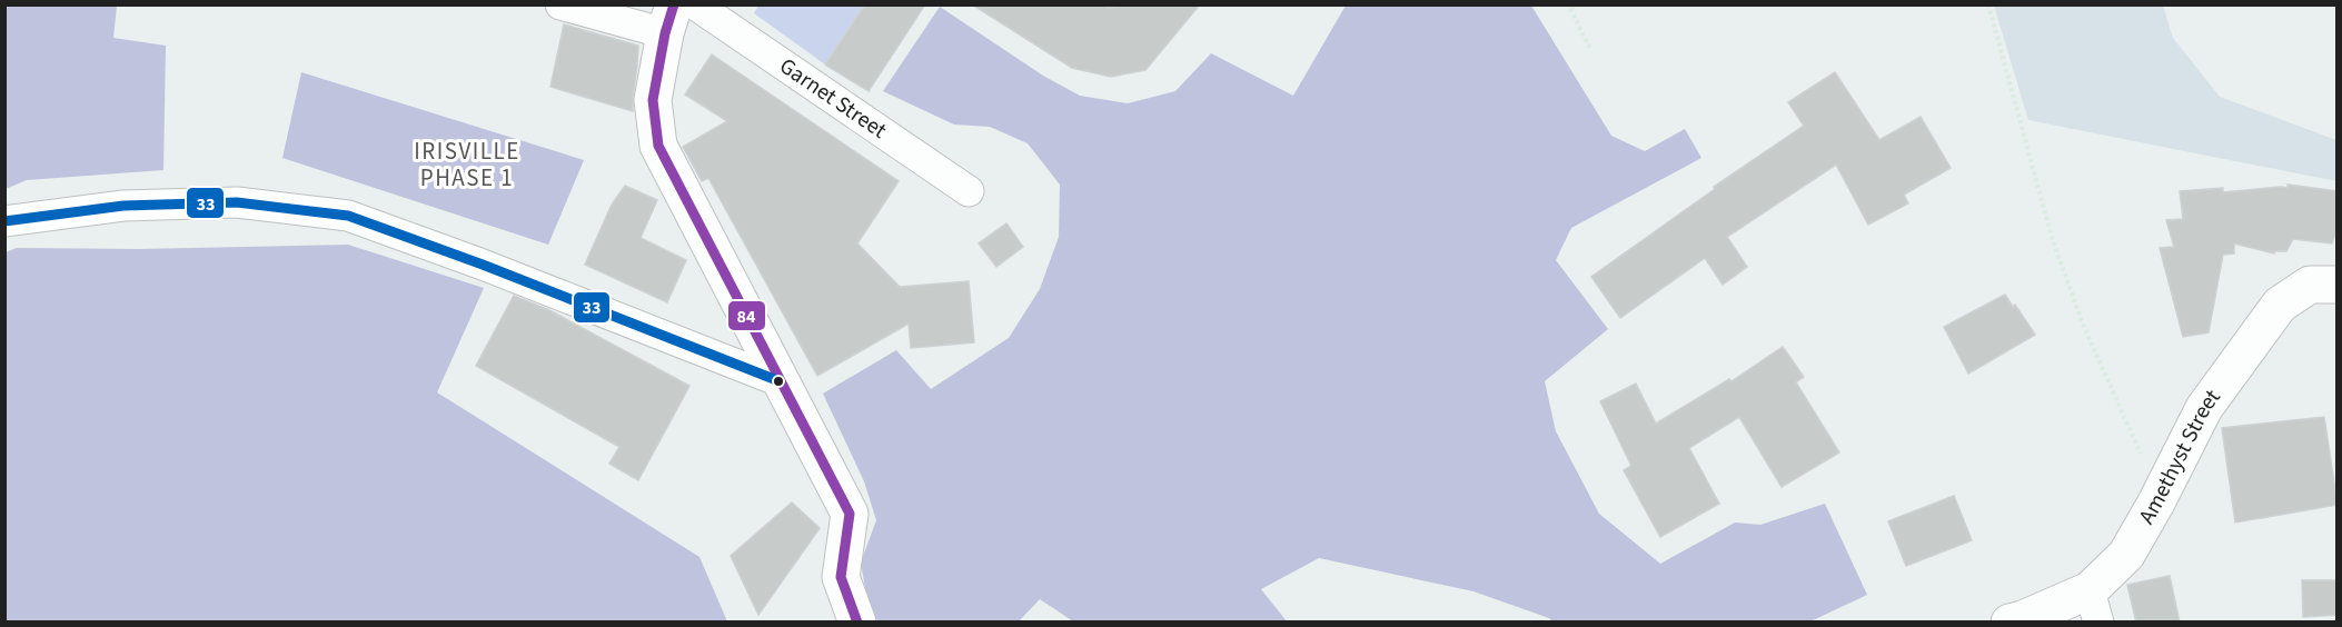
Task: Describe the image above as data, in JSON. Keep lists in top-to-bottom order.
{
  "streets": {
    "street": ["Garnet Street", "Amethyst Street"]
  },
  "districts": ["IRISVILLE PHASE 1"],
  "lines": ["transit line 84", "transit line 33"]
}
